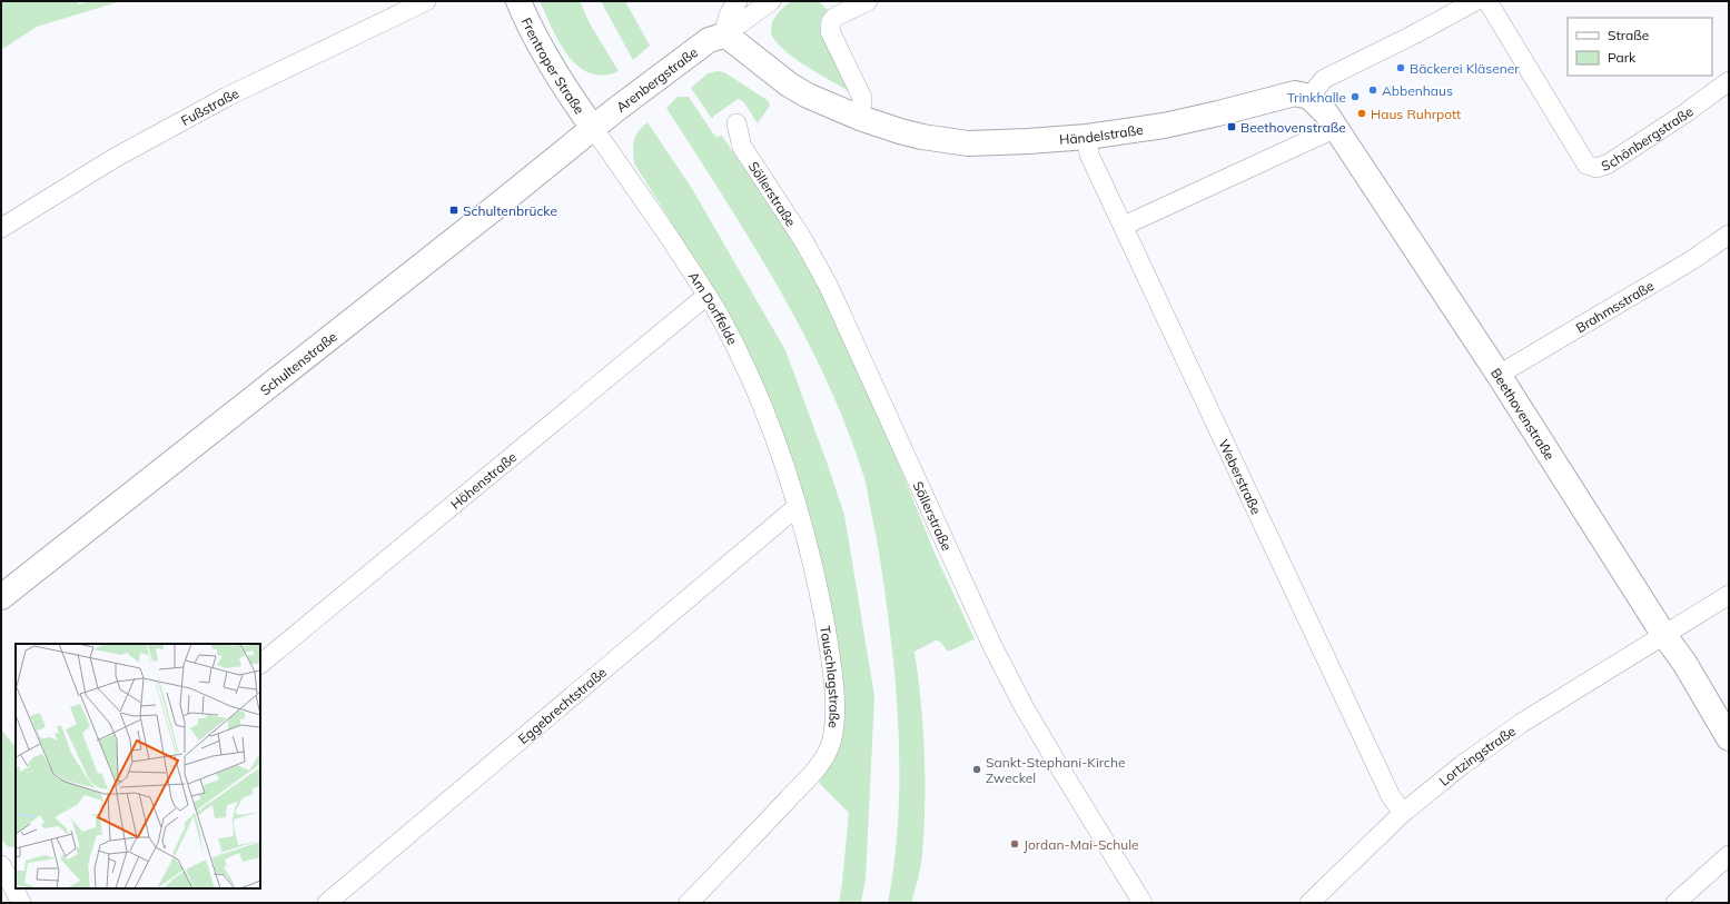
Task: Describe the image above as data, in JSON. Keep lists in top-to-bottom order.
{
  "streets": {
    "street": [
      "Frentroper Straße",
      "Arenbergstraße",
      "Fußstraße",
      "Händelstraße",
      "Schönbergstraße",
      "Söllerstraße",
      "Brahmsstraße",
      "Am Dorffelde",
      "Schultenstraße",
      "Beethovenstraße",
      "Weberstraße",
      "Höhenstraße",
      "Tauschlagstraße",
      "Eggebrechtstraße",
      "Lortzingstraße"
    ]
  },
  "crossings": [
    ["Frentroper Straße", "Arenbergstraße"],
    ["Frentroper Straße", "Am Dorffelde"],
    ["Frentroper Straße", "Schultenstraße"],
    ["Arenbergstraße", "Händelstraße"],
    ["Arenbergstraße", "Am Dorffelde"],
    ["Arenbergstraße", "Schultenstraße"],
    ["Händelstraße", "Beethovenstraße"],
    ["Händelstraße", "Weberstraße"],
    ["Brahmsstraße", "Beethovenstraße"],
    ["Am Dorffelde", "Schultenstraße"],
    ["Am Dorffelde", "Höhenstraße"],
    ["Am Dorffelde", "Tauschlagstraße"],
    ["Am Dorffelde", "Eggebrechtstraße"],
    ["Beethovenstraße", "Lortzingstraße"],
    ["Weberstraße", "Lortzingstraße"],
    ["Tauschlagstraße", "Eggebrechtstraße"]
  ],
  "places": {
    "other": [
      "Bäckerei Kläsener",
      "Abbenhaus",
      "Trinkhalle",
      "Haus Ruhrpott",
      "Sankt-Stephani-Kirche Zweckel",
      "Jordan-Mai-Schule"
    ],
    "transit": ["Beethovenstraße", "Schultenbrücke"]
  },
  "legend": ["Straße", "Park"]
}
